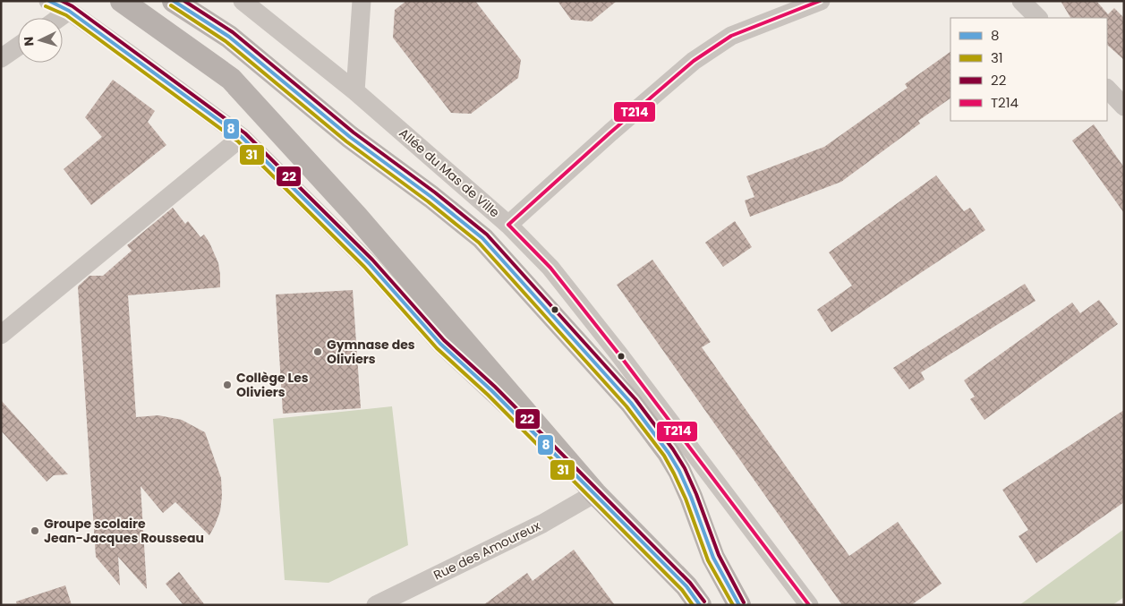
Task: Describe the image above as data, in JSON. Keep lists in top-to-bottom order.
{
  "streets": {
    "street": ["Allée du Mas de Ville", "Rue des Amoureux"]
  },
  "places": ["Gymnase des Oliviers", "Collège Les Oliviers", "Groupe scolaire Jean-Jacques Rousseau"],
  "lines": [
    "transit line 8",
    "transit line 22",
    "transit line T214",
    "transit line 31"
  ],
  "legend": [
    "8",
    "31",
    "22",
    "T214"
  ],
  "north": "left"
}
